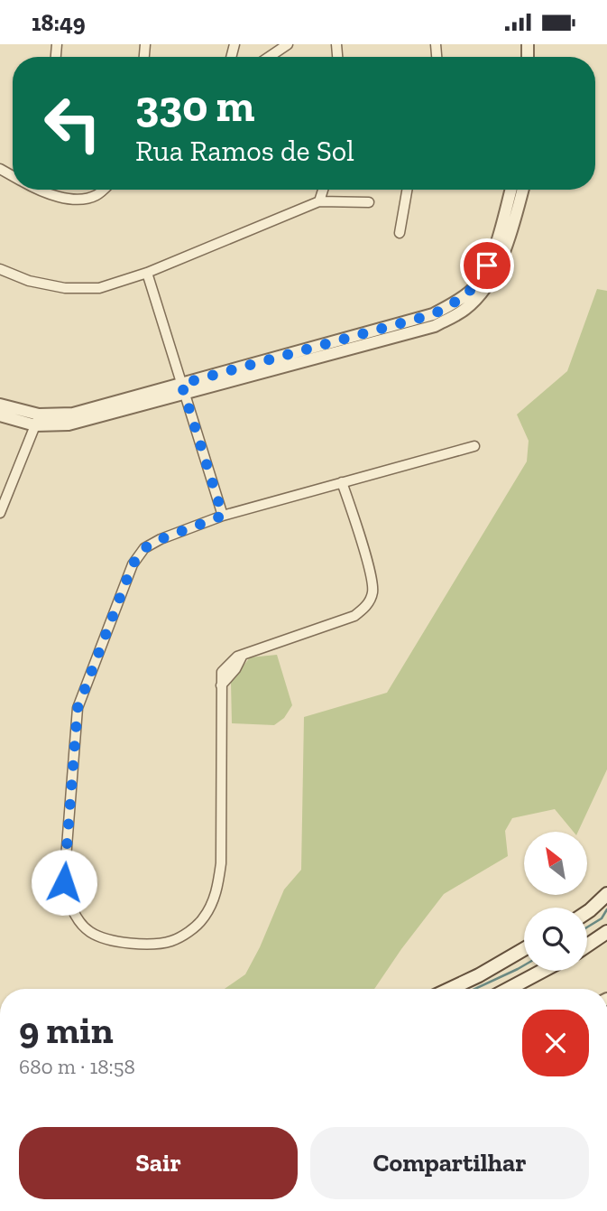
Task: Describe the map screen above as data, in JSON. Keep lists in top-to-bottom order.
{
  "north": "top left",
  "page": {
    "status": "18:49",
    "turn": ["330 m", "Rua Ramos de Sol"],
    "heading": ["9 min", "680 m · 18:58"],
    "buttons": ["Sair", "Compartilhar"]
  }
}
